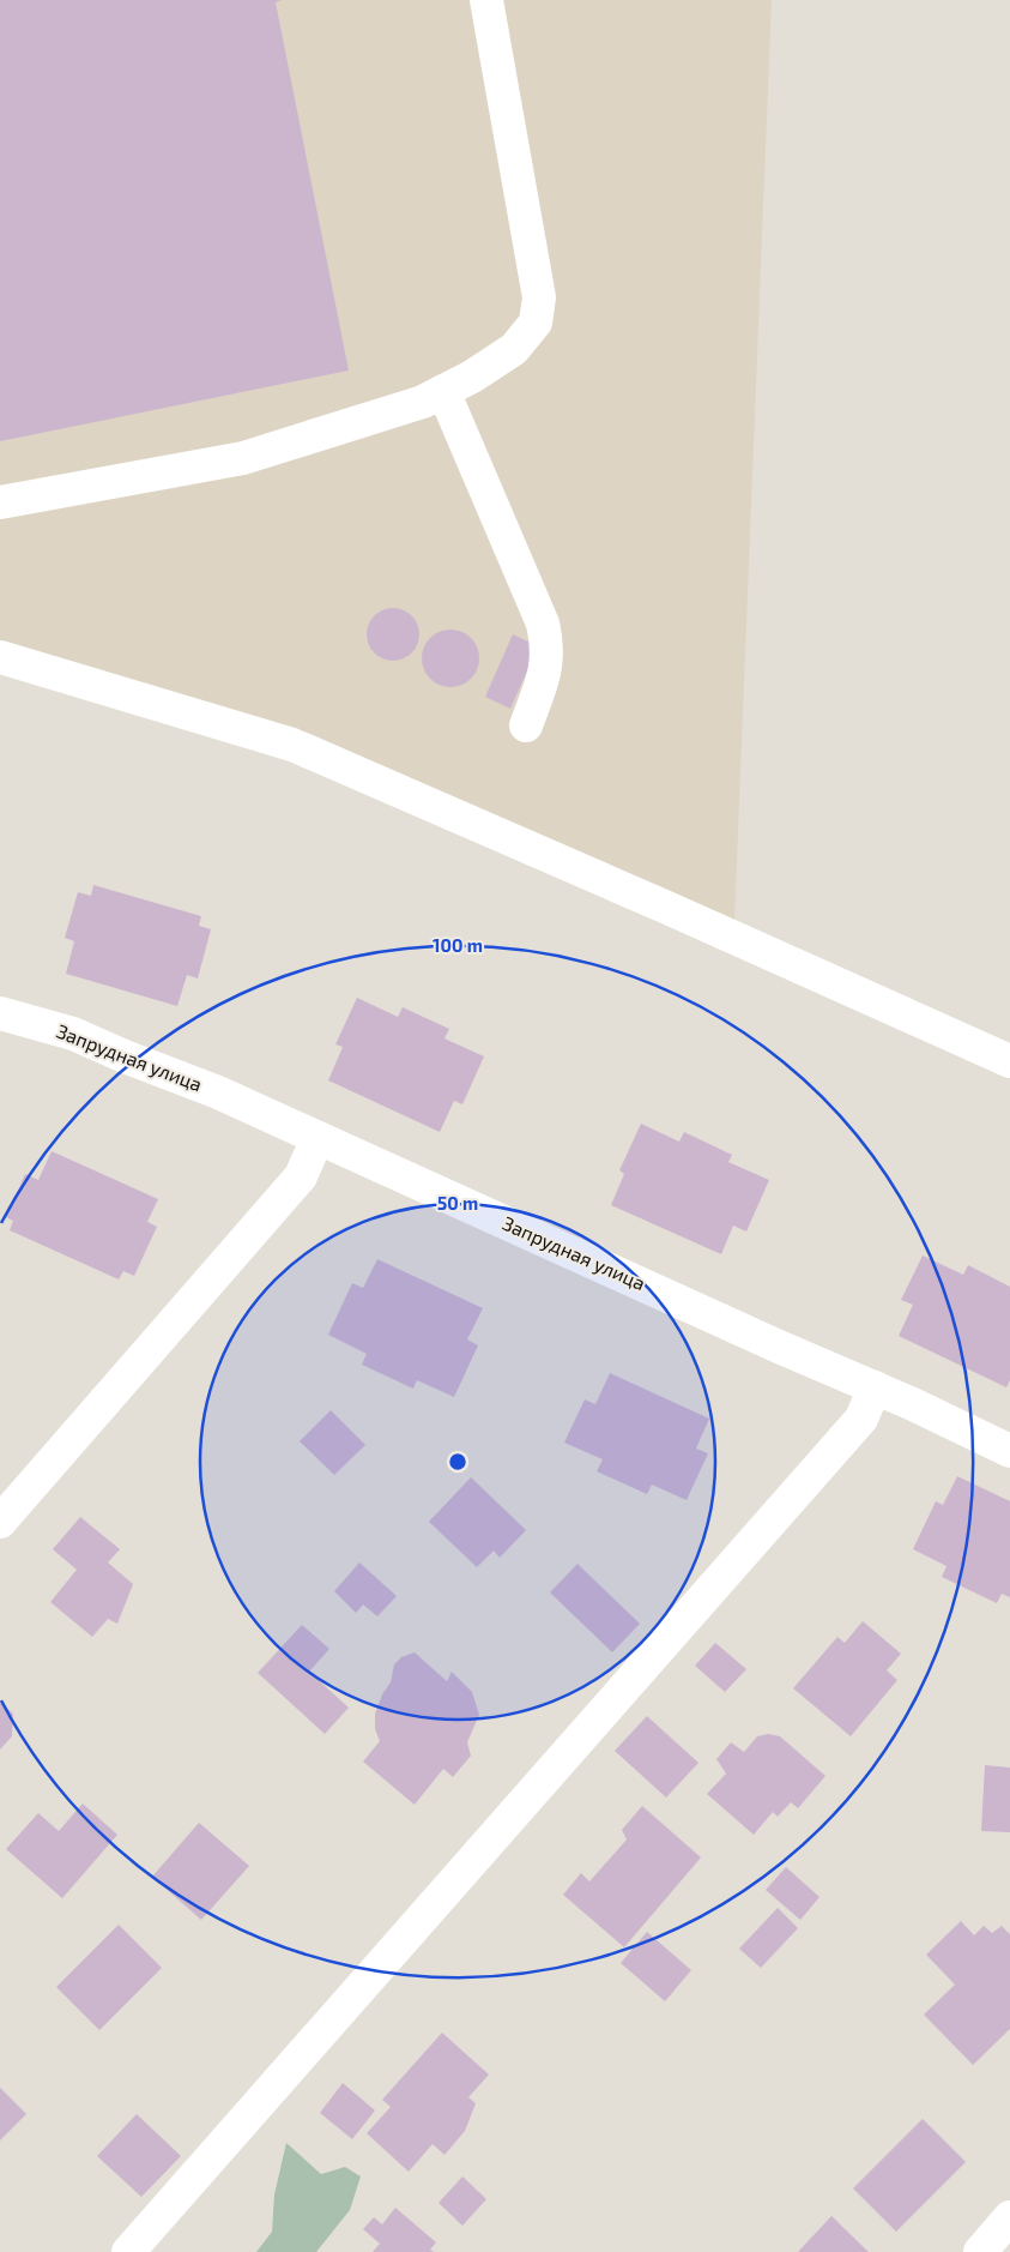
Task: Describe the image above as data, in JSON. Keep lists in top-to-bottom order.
{
  "streets": {
    "street": ["Запрудная улица"]
  },
  "rings": ["100 m", "50 m"]
}
